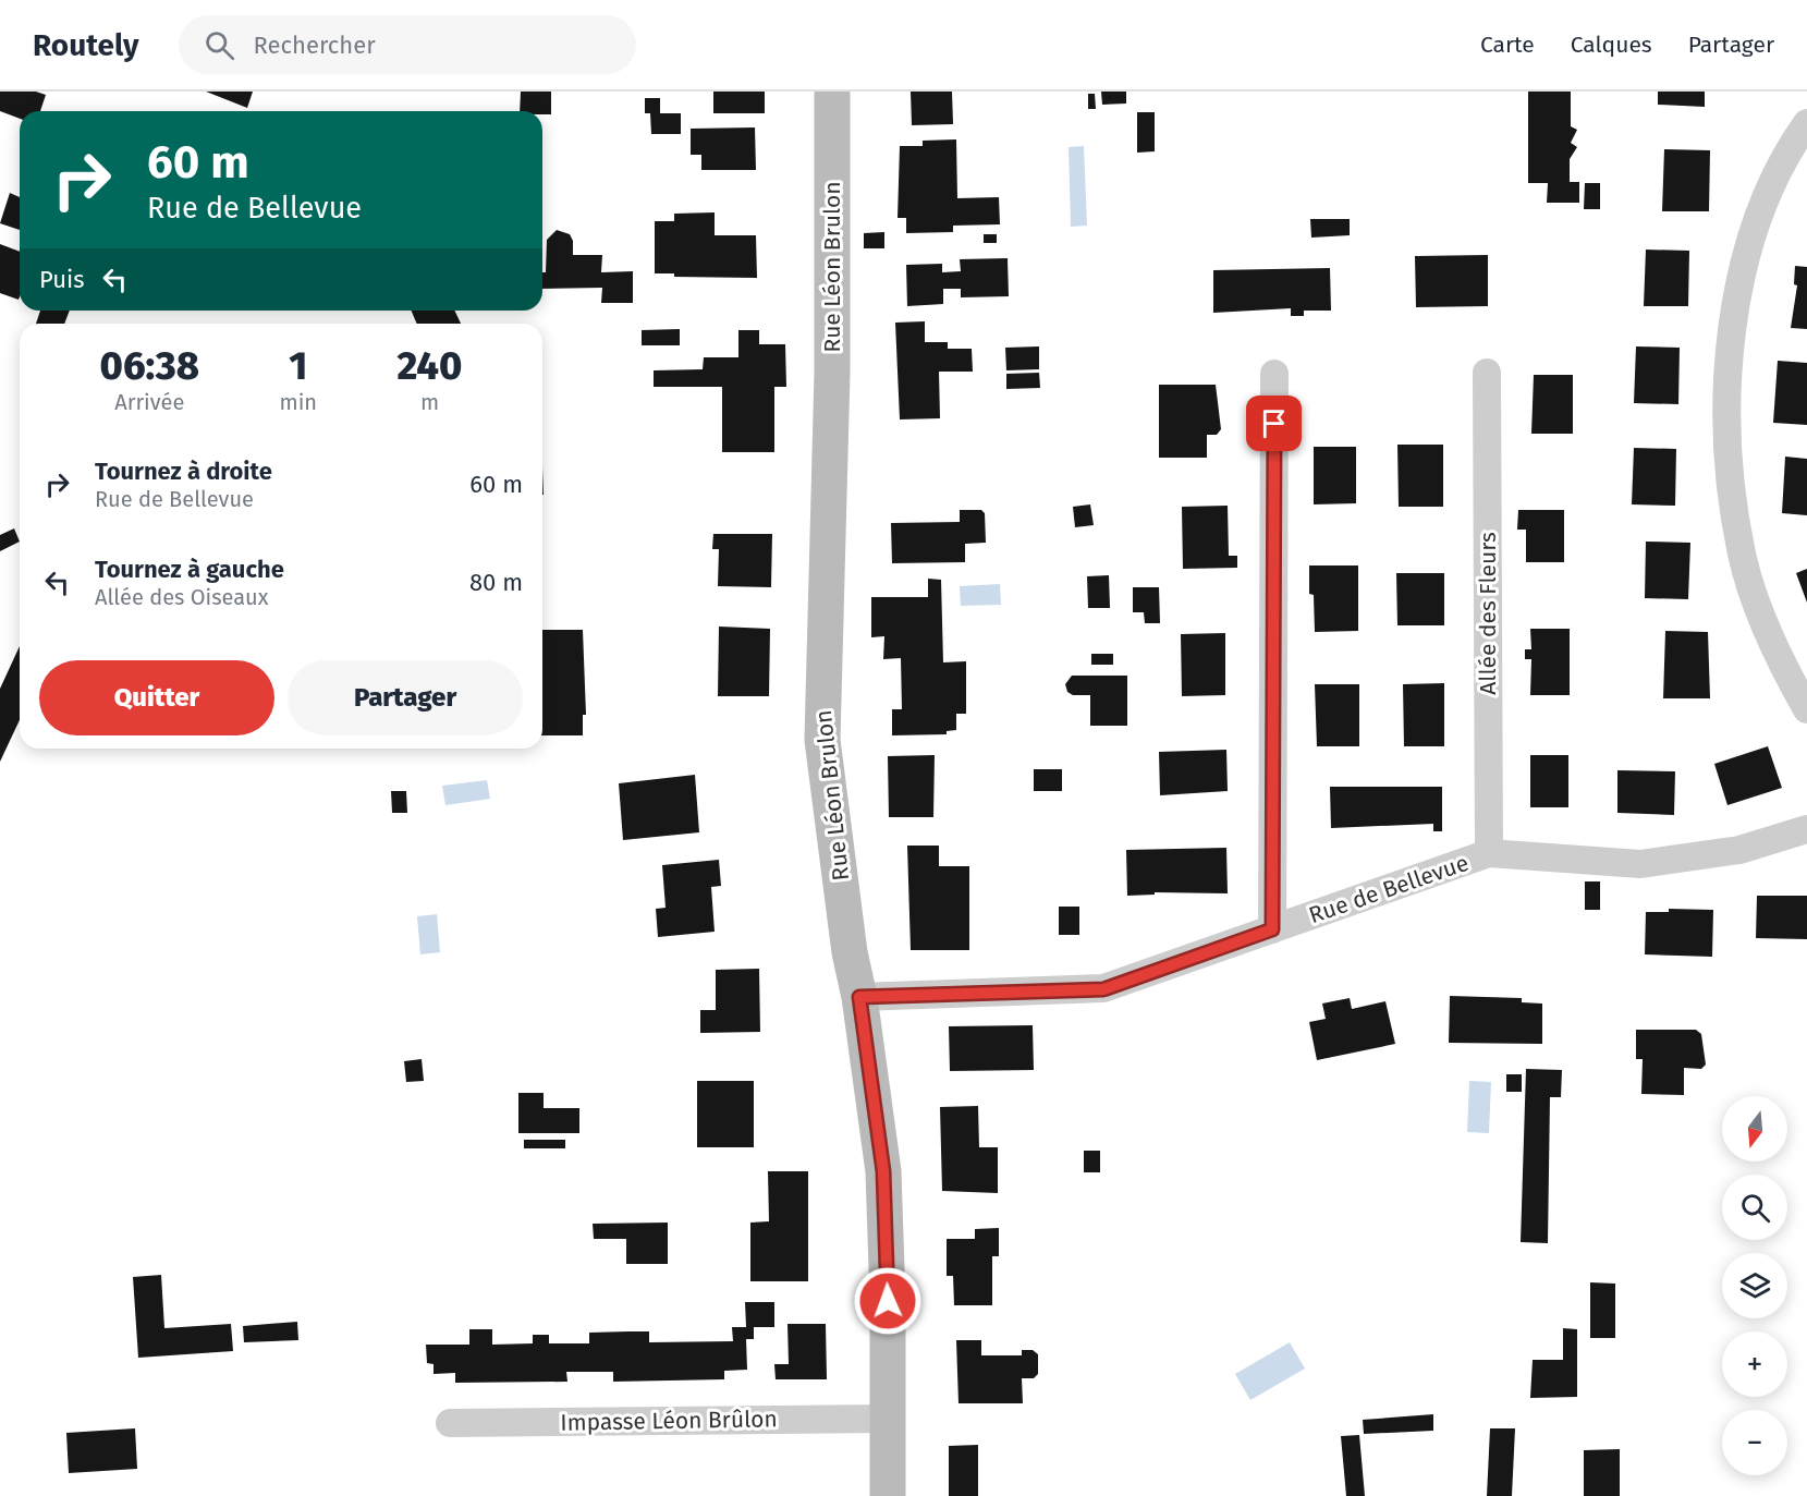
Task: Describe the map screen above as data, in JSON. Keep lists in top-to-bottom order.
{
  "streets": {
    "street": [
      "Rue Léon Brulon",
      "Allée des Fleurs",
      "Rue de Bellevue",
      "Impasse Léon Brûlon"
    ]
  },
  "crossings": [
    ["Rue Léon Brulon", "Rue de Bellevue"],
    ["Rue Léon Brulon", "Impasse Léon Brûlon"],
    ["Allée des Fleurs", "Rue de Bellevue"]
  ],
  "north": "bottom",
  "page": {
    "header": "Routely",
    "search": "Rechercher",
    "nav": ["Carte", "Calques", "Partager"],
    "turn": ["60 m", "Rue de Bellevue"],
    "then": "Puis",
    "eta": [
      "06:38",
      "Arrivée",
      "1",
      "min",
      "240",
      "m"
    ],
    "list": [
      {
        "name": "Tournez à droite",
        "note": "Rue de Bellevue",
        "value": "60 m"
      },
      {
        "name": "Tournez à gauche",
        "note": "Allée des Oiseaux",
        "value": "80 m"
      }
    ],
    "buttons": ["Quitter", "Partager"],
    "map_buttons": ["+", "−"]
  }
}
